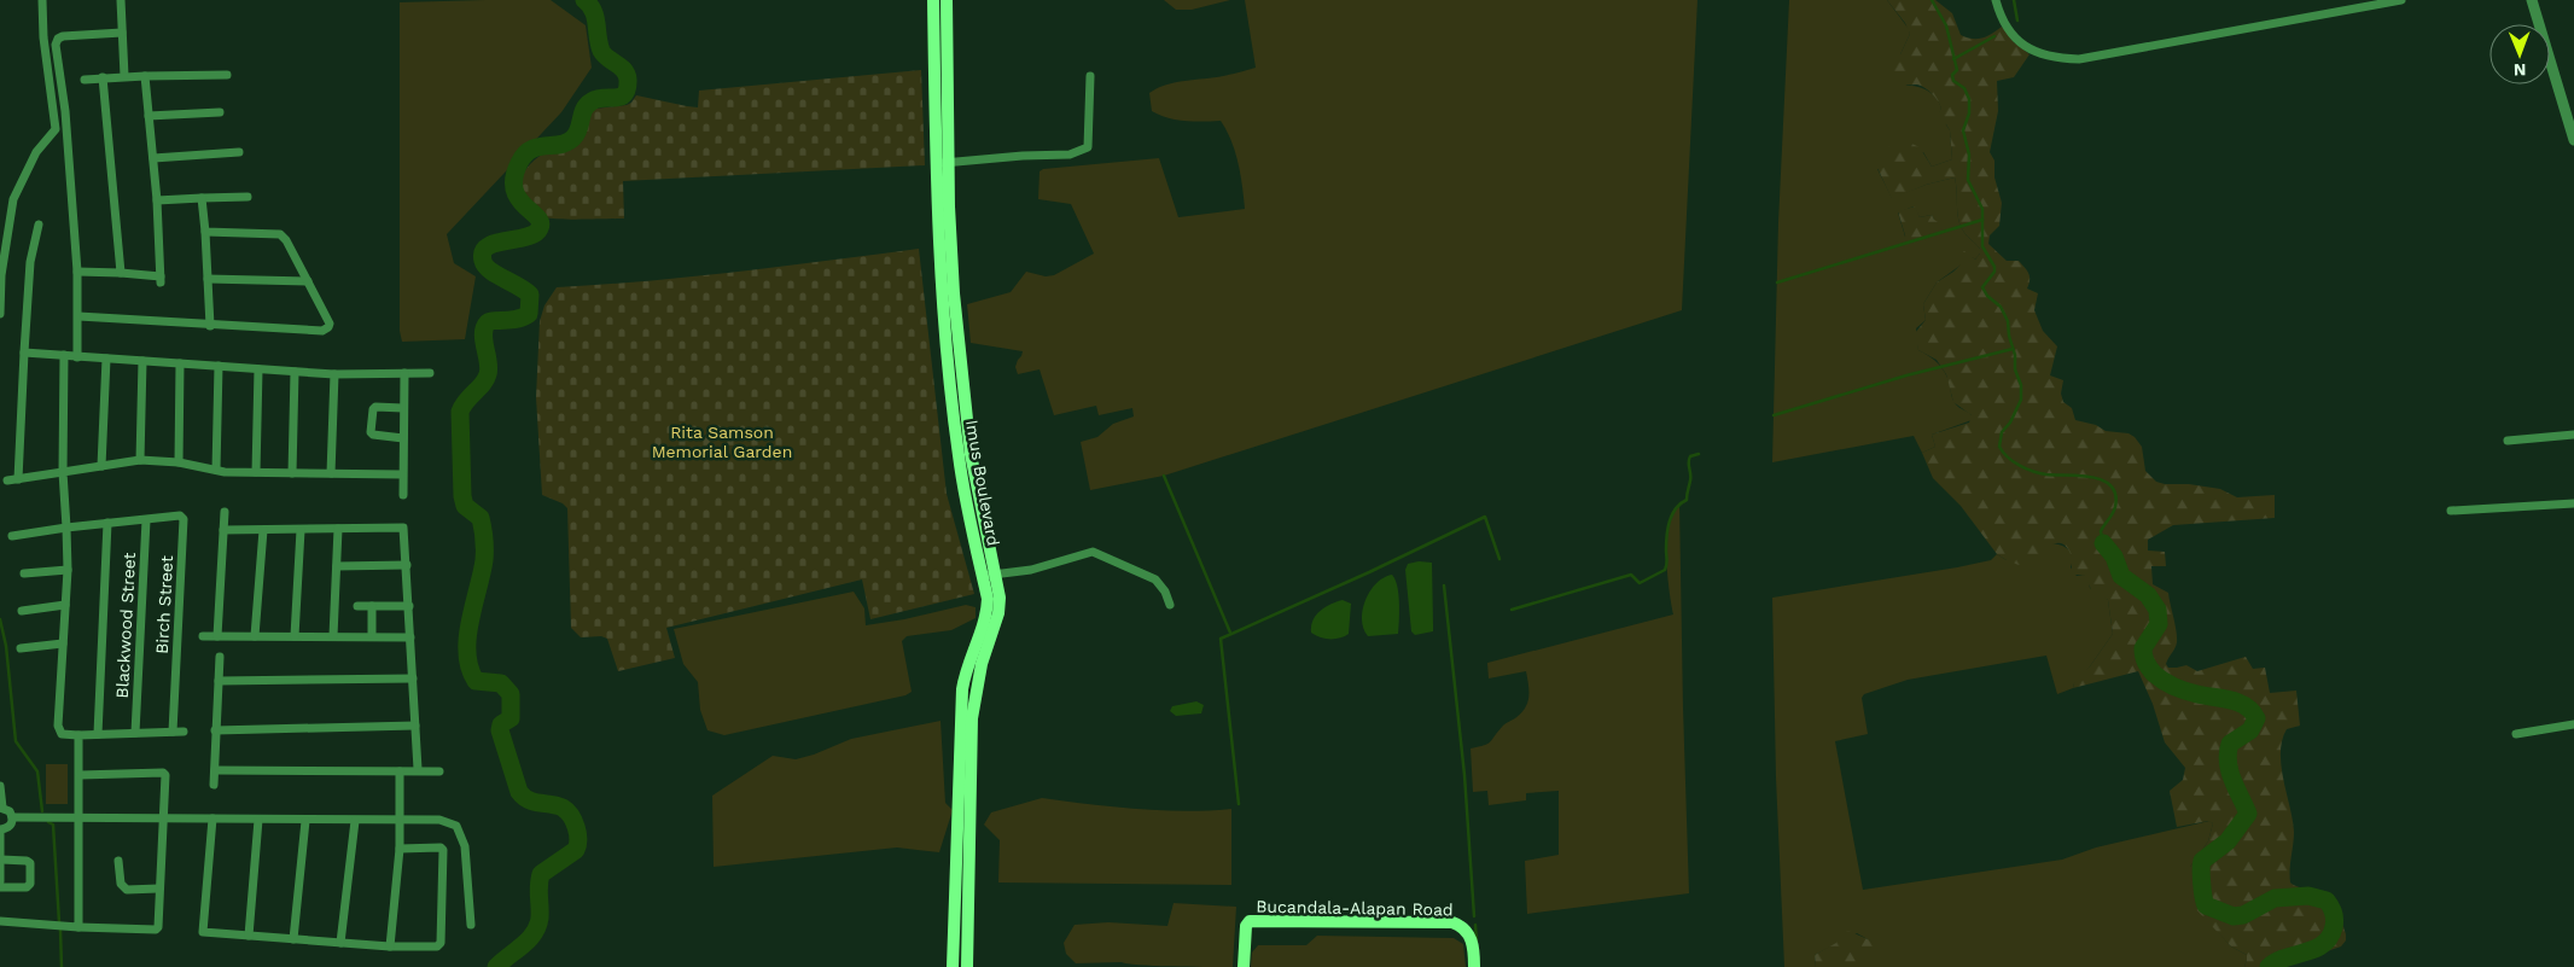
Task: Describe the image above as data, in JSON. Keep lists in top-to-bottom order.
{
  "streets": {
    "main road": ["Imus Boulevard", "Bucandala-Alapan Road"],
    "street": ["Birch Street", "Blackwood Street"]
  },
  "crossings": [
    ["Birch Street", "Blackwood Street"]
  ],
  "parks": ["Rita Samson Memorial Garden"],
  "north": "bottom"
}
